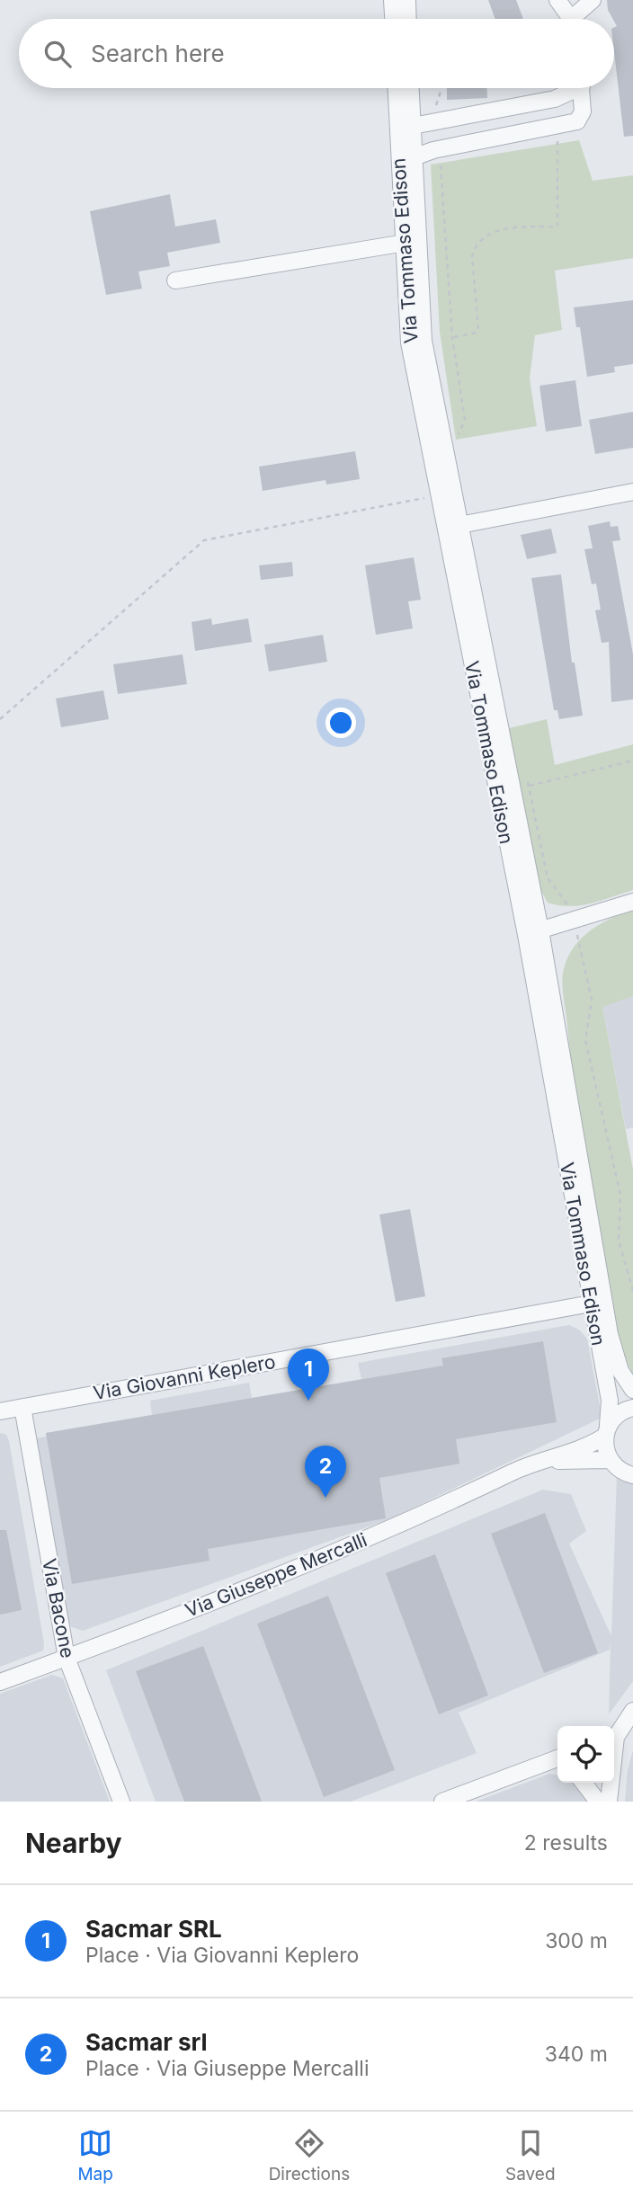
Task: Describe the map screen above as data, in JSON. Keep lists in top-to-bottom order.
{
  "streets": {
    "street": [
      "Via Tommaso Edison",
      "Via Giovanni Keplero",
      "Via Giuseppe Mercalli",
      "Via Bacone"
    ]
  },
  "crossings": [
    ["Via Tommaso Edison", "Via Giovanni Keplero"],
    ["Via Tommaso Edison", "Via Giuseppe Mercalli"],
    ["Via Giovanni Keplero", "Via Bacone"],
    ["Via Giuseppe Mercalli", "Via Bacone"]
  ],
  "page": {
    "search": "Search here",
    "pins": ["1", "2"],
    "heading": ["Nearby", "2 results"],
    "list": [
      {
        "mark": "1",
        "name": "Sacmar SRL",
        "note": "Place · Via Giovanni Keplero",
        "value": "300 m"
      },
      {
        "mark": "2",
        "name": "Sacmar srl",
        "note": "Place · Via Giuseppe Mercalli",
        "value": "340 m"
      }
    ],
    "nav": ["Map", "Directions", "Saved"]
  }
}
